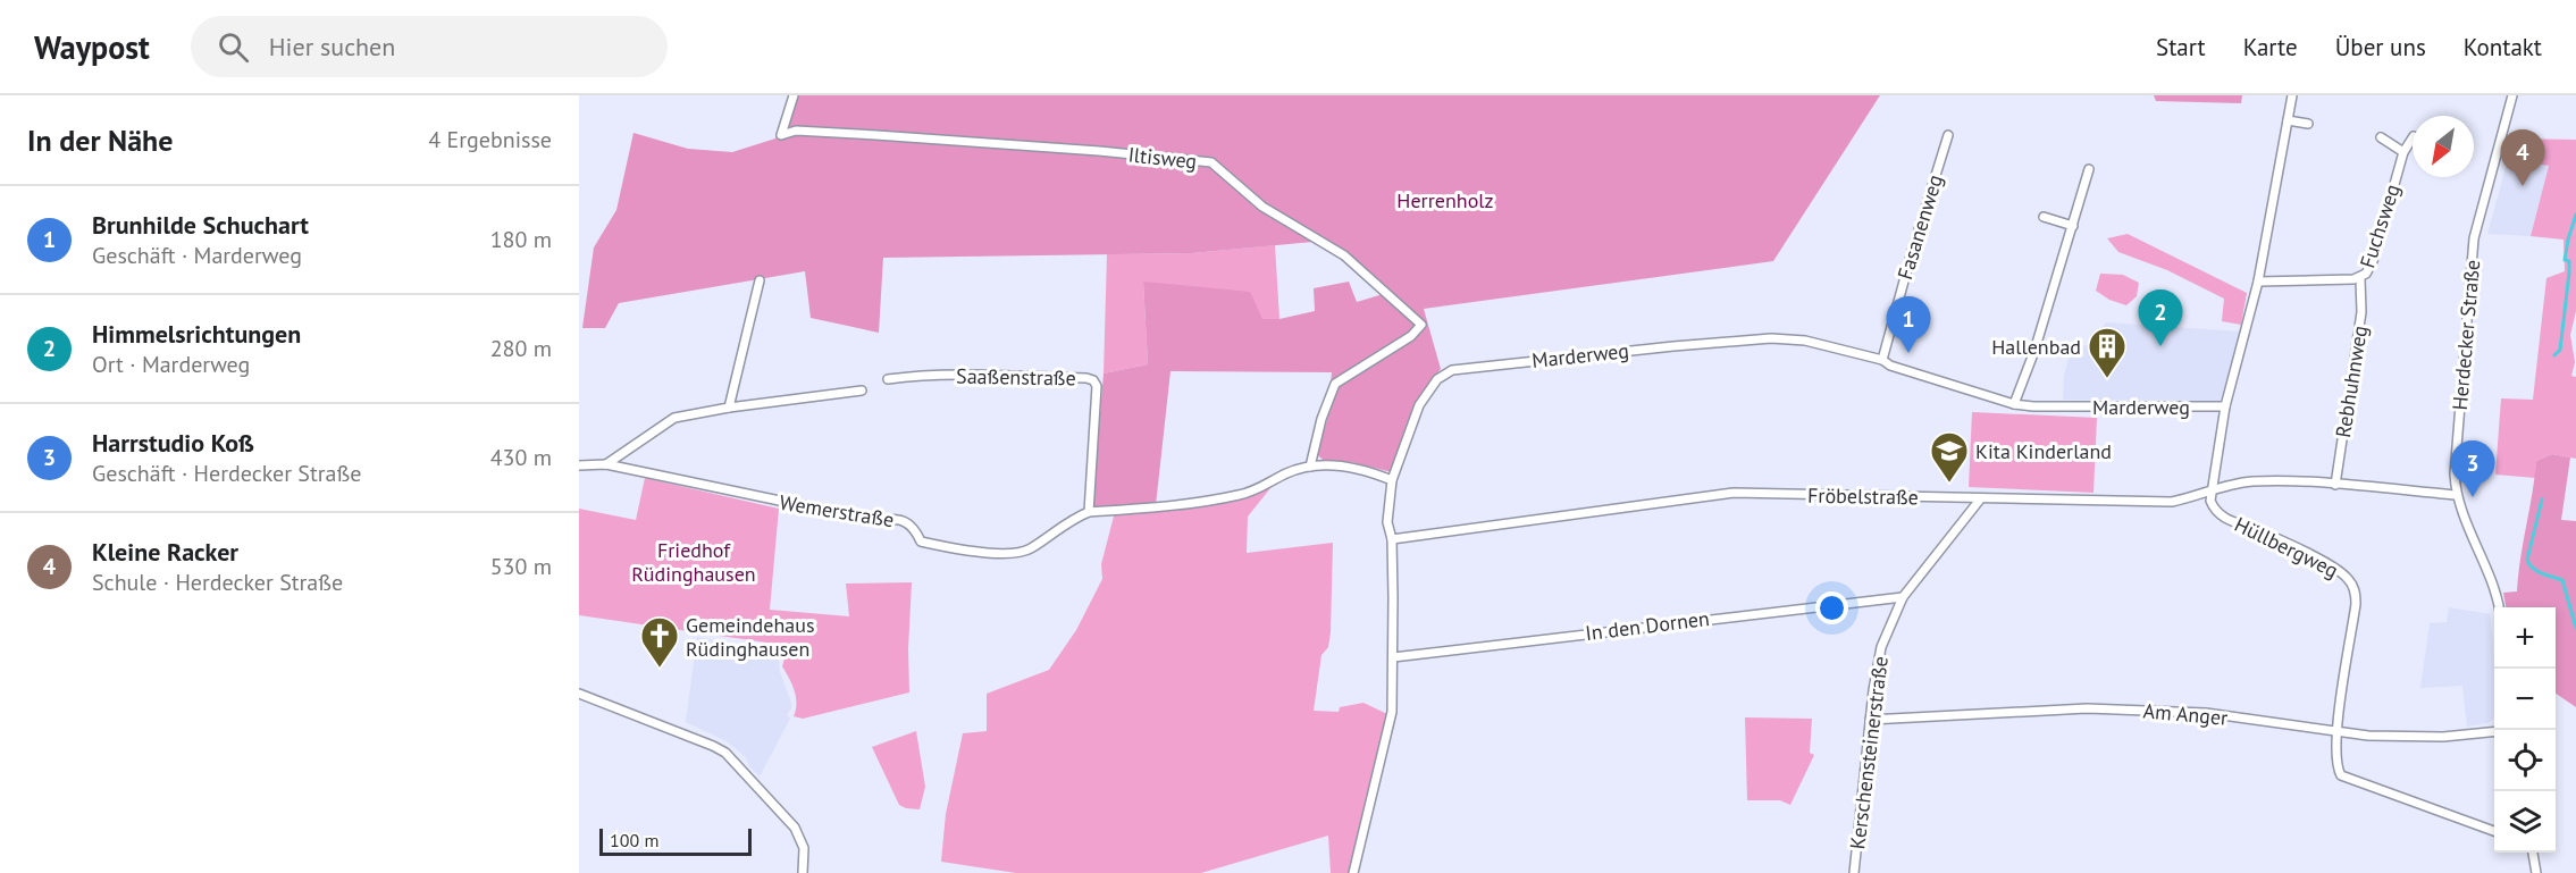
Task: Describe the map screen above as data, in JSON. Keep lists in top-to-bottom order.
{
  "streets": {
    "street": [
      "Iltisweg",
      "Fuchsweg",
      "Fasanenweg",
      "Herdecker Straße",
      "Marderweg",
      "Saaßenstraße",
      "Rebhuhnweg",
      "Fröbelstraße",
      "Wemerstraße",
      "Hüllbergweg",
      "In den Dornen",
      "Am Anger",
      "Kerschensteinerstraße"
    ]
  },
  "crossings": [
    ["Fuchsweg", "Rebhuhnweg"],
    ["Fasanenweg", "Marderweg"],
    ["Herdecker Straße", "Fröbelstraße"],
    ["Marderweg", "Fröbelstraße"],
    ["Marderweg", "In den Dornen"],
    ["Rebhuhnweg", "Fröbelstraße"],
    ["Fröbelstraße", "Hüllbergweg"],
    ["Fröbelstraße", "Kerschensteinerstraße"],
    ["Hüllbergweg", "Am Anger"],
    ["In den Dornen", "Kerschensteinerstraße"],
    ["Am Anger", "Kerschensteinerstraße"]
  ],
  "parks": ["Herrenholz", "Friedhof Rüdinghausen"],
  "places": {
    "building": ["Hallenbad"],
    "school or university": ["Kita Kinderland"],
    "church": ["Gemeindehaus Rüdinghausen"]
  },
  "scale_bar": "100 m",
  "north": "bottom left",
  "page": {
    "header": "Waypost",
    "search": "Hier suchen",
    "nav": [
      "Start",
      "Karte",
      "Über uns",
      "Kontakt"
    ],
    "heading": ["In der Nähe", "4 Ergebnisse"],
    "pins": [
      "4",
      "2",
      "1",
      "3"
    ],
    "list": [
      {
        "mark": "1",
        "name": "Brunhilde Schuchart",
        "note": "Geschäft · Marderweg",
        "value": "180 m"
      },
      {
        "mark": "2",
        "name": "Himmelsrichtungen",
        "note": "Ort · Marderweg",
        "value": "280 m"
      },
      {
        "mark": "3",
        "name": "Harrstudio Koß",
        "note": "Geschäft · Herdecker Straße",
        "value": "430 m"
      },
      {
        "mark": "4",
        "name": "Kleine Racker",
        "note": "Schule · Herdecker Straße",
        "value": "530 m"
      }
    ],
    "map_buttons": ["+", "−"],
    "scale": "100 m"
  }
}
